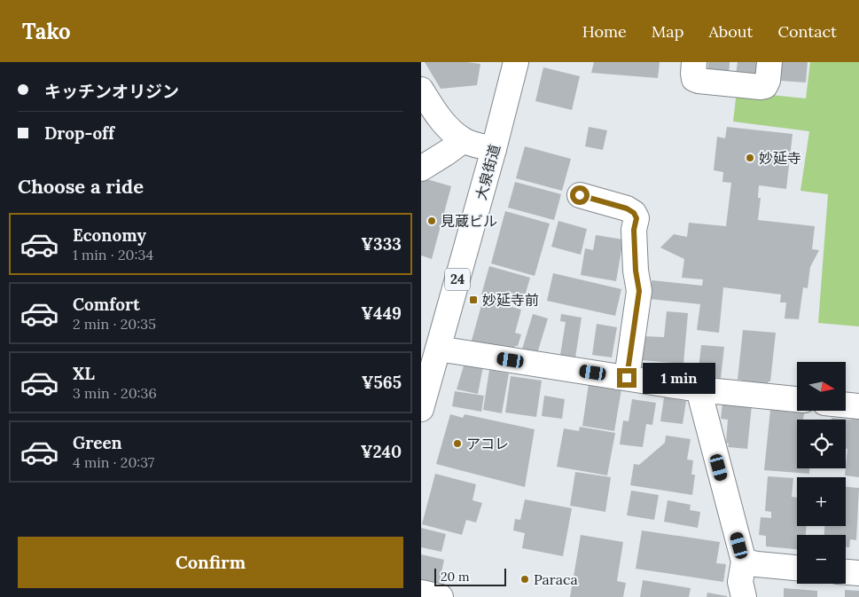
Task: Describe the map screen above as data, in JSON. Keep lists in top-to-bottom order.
{
  "streets": {
    "street": ["大泉街道", "24"]
  },
  "places": {
    "other": [
      "妙延寺",
      "見蔵ビル",
      "アコレ",
      "Paraca"
    ],
    "transit": ["妙延寺前"]
  },
  "scale_bar": "20 m",
  "north": "right",
  "page": {
    "header": "Tako",
    "nav": [
      "Home",
      "Map",
      "About",
      "Contact"
    ],
    "banner": ["キッチンオリジン", "Drop-off"],
    "heading": "Choose a ride",
    "list": [
      {
        "name": "Economy",
        "note": "1 min · 20:34",
        "value": "¥333"
      },
      {
        "name": "Comfort",
        "note": "2 min · 20:35",
        "value": "¥449"
      },
      {
        "name": "XL",
        "note": "3 min · 20:36",
        "value": "¥565"
      },
      {
        "name": "Green",
        "note": "4 min · 20:37",
        "value": "¥240"
      }
    ],
    "map_buttons": ["+", "−"],
    "bubble": "1 min",
    "buttons": "Confirm",
    "scale": "20 m"
  }
}
